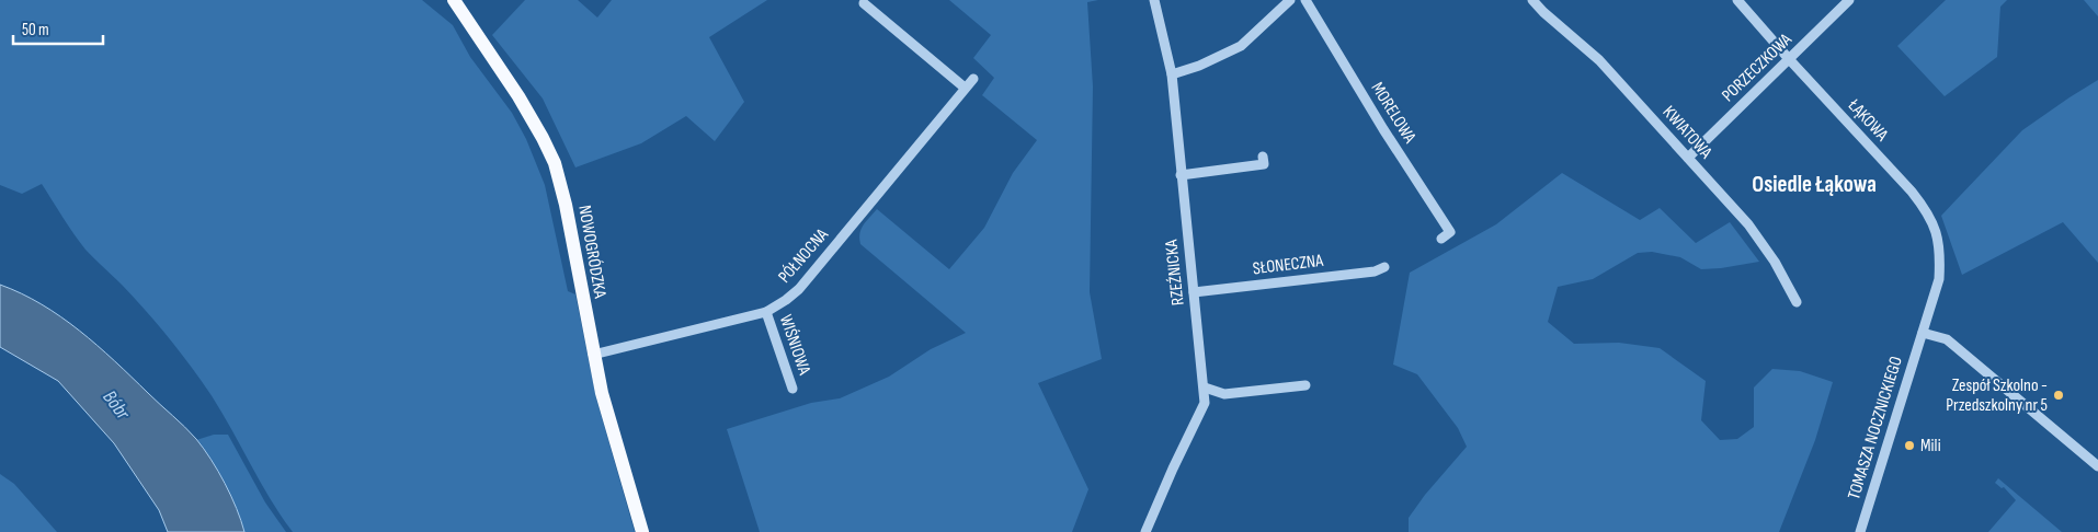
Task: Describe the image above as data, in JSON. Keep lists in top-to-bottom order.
{
  "streets": {
    "main road": ["NOWOGRÓDZKA"],
    "street": [
      "PORZECZKOWA",
      "MORELOWA",
      "ŁĄKOWA",
      "KWIATOWA",
      "PÓŁNOCNA",
      "SŁONECZNA",
      "RZEŹNICKA",
      "WIŚNIOWA",
      "TOMASZA NOCZNICKIEGO"
    ]
  },
  "crossings": [
    ["PORZECZKOWA", "ŁĄKOWA"],
    ["PORZECZKOWA", "KWIATOWA"],
    ["ŁĄKOWA", "TOMASZA NOCZNICKIEGO"],
    ["NOWOGRÓDZKA", "PÓŁNOCNA"],
    ["PÓŁNOCNA", "WIŚNIOWA"],
    ["SŁONECZNA", "RZEŹNICKA"]
  ],
  "districts": ["Osiedle Łąkowa"],
  "water": ["Bóbr"],
  "places": ["Zespół Szkolno - Przedszkolny nr 5", "Mili"],
  "scale_bar": "50 m"
}
